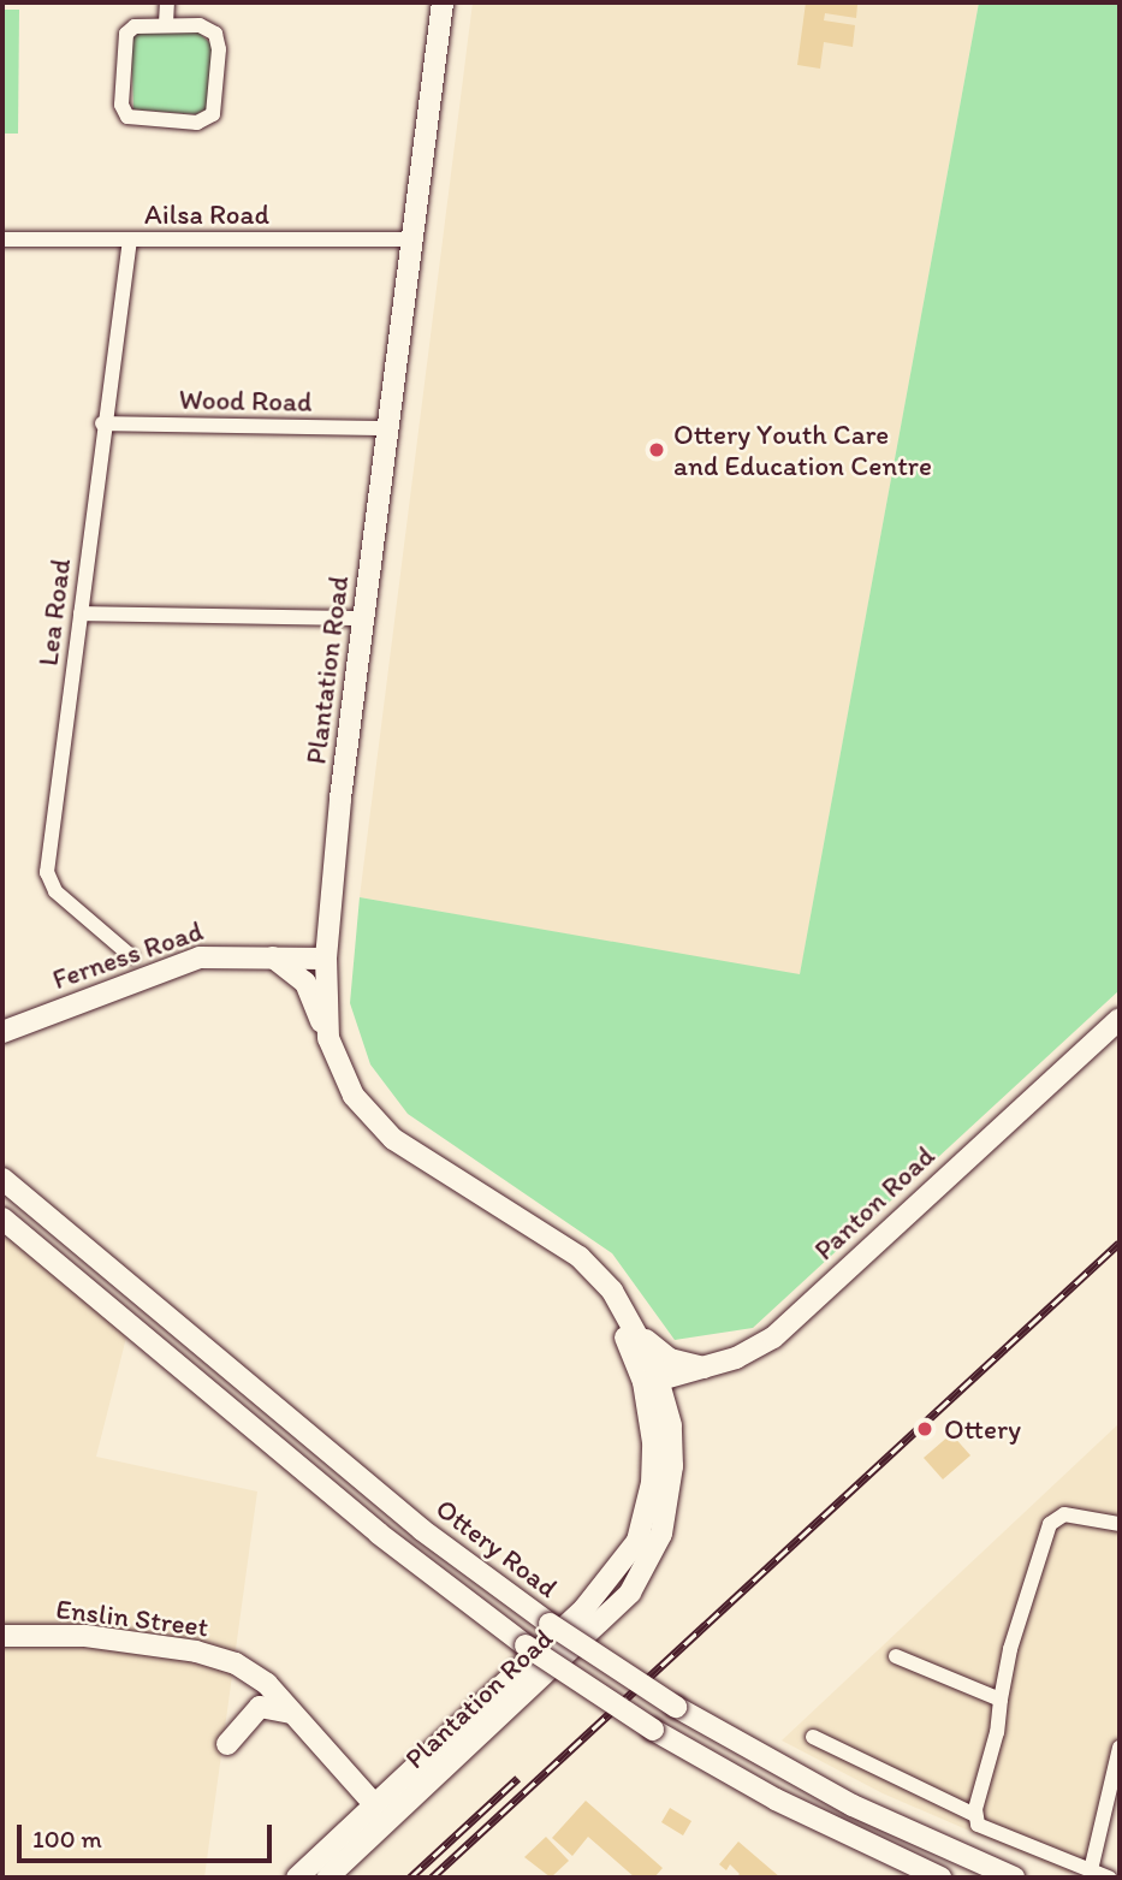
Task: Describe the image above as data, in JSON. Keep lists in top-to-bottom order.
{
  "streets": {
    "street": [
      "Ailsa Road",
      "Wood Road",
      "Lea Road",
      "Plantation Road",
      "Ferness Road",
      "Panton Road",
      "Ottery Road",
      "Enslin Street"
    ]
  },
  "crossings": [
    ["Ailsa Road", "Lea Road"],
    ["Ailsa Road", "Plantation Road"],
    ["Wood Road", "Lea Road"],
    ["Wood Road", "Plantation Road"],
    ["Plantation Road", "Ferness Road"],
    ["Plantation Road", "Panton Road"],
    ["Plantation Road", "Enslin Street"]
  ],
  "places": ["Ottery Youth Care and Education Centre", "Ottery"],
  "scale_bar": "100 m"
}
